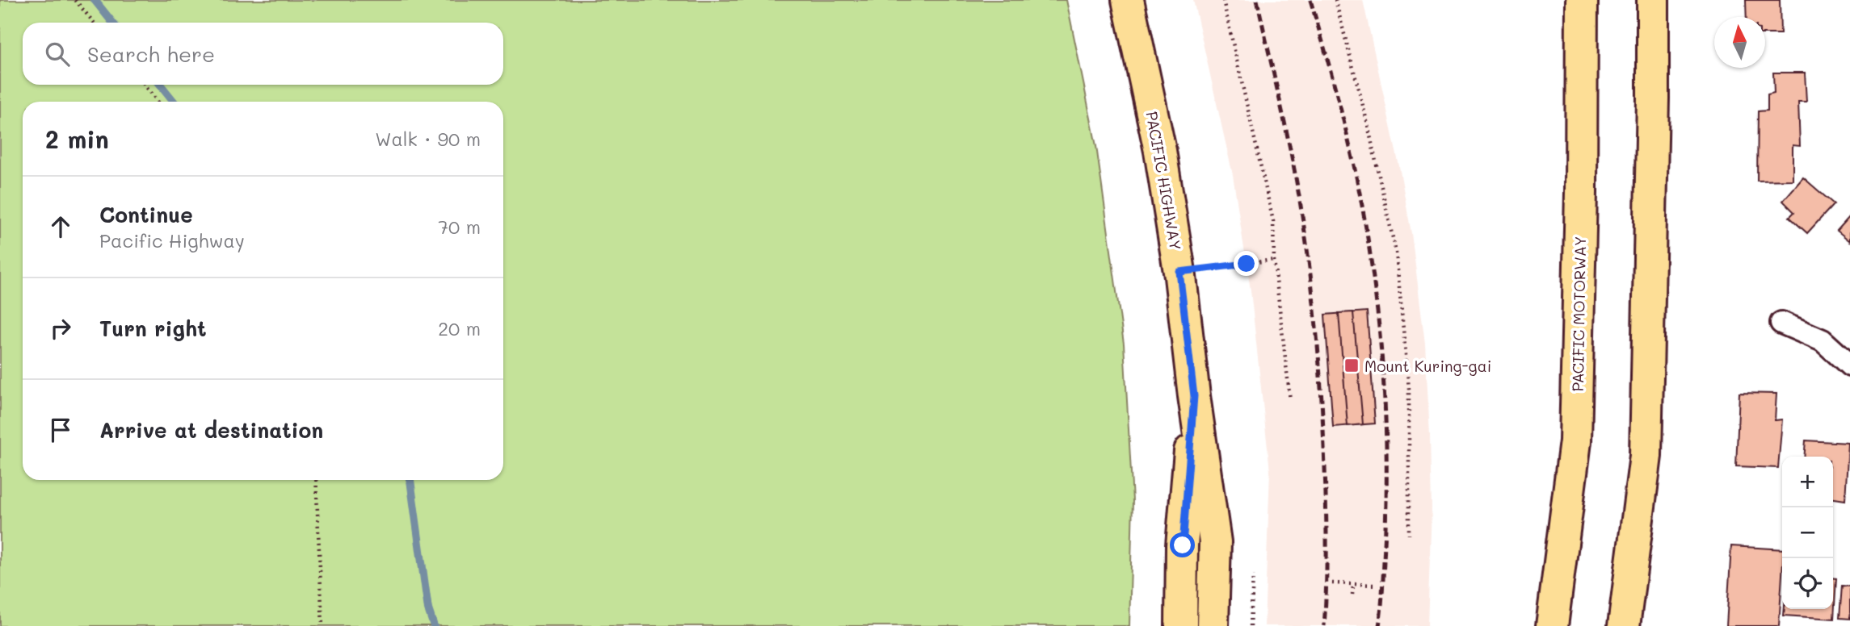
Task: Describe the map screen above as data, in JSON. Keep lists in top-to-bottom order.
{
  "streets": {
    "main road": ["PACIFIC HIGHWAY", "PACIFIC MOTORWAY"]
  },
  "places": {
    "transit": ["Mount Kuring-gai"]
  },
  "north": "top",
  "page": {
    "search": "Search here",
    "heading": ["2 min", "Walk · 90 m"],
    "list": [
      ["Continue", "Pacific Highway", "70 m"],
      ["Turn right", "20 m"],
      "Arrive at destination"
    ],
    "map_buttons": ["+", "−"]
  }
}
